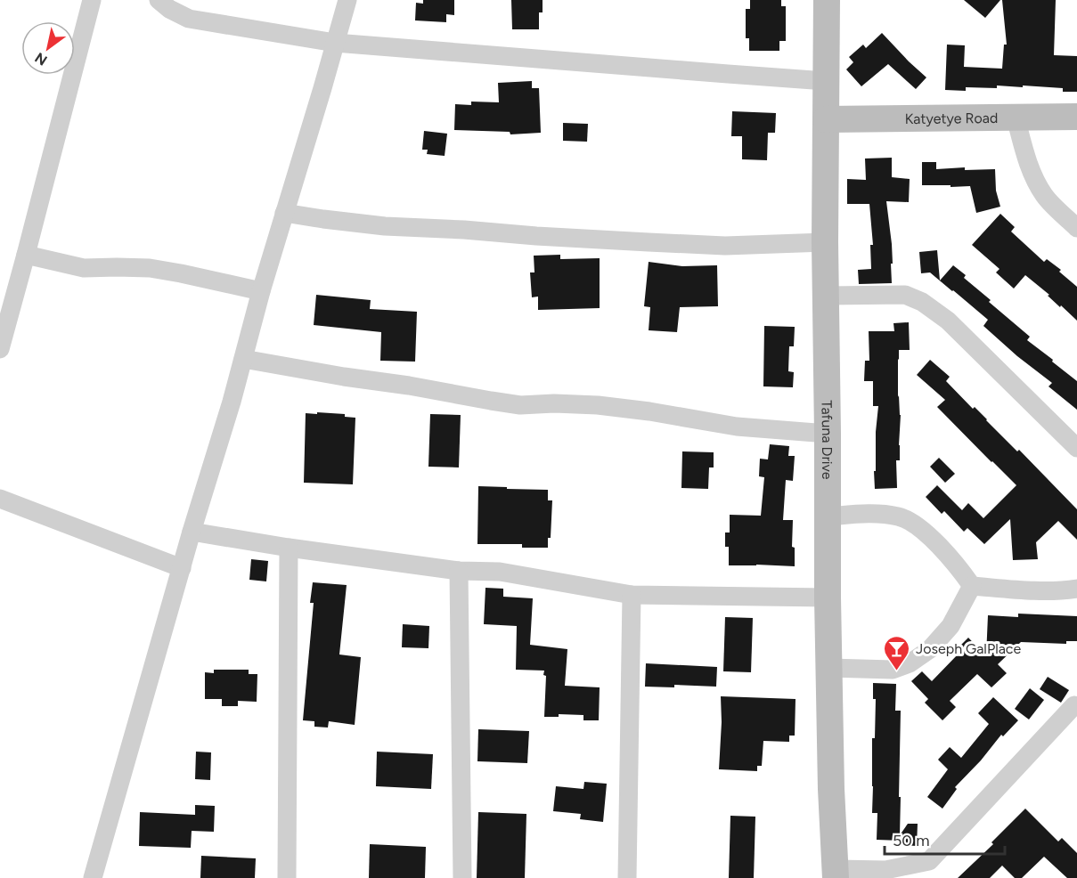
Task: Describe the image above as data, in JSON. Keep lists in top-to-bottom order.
{
  "streets": {
    "main road": ["Katyetye Road", "Tafuna Drive"]
  },
  "crossings": [
    ["Katyetye Road", "Tafuna Drive"]
  ],
  "places": {
    "bar": ["Joseph GalPlace"]
  },
  "scale_bar": "50 m",
  "north": "bottom left"
}
